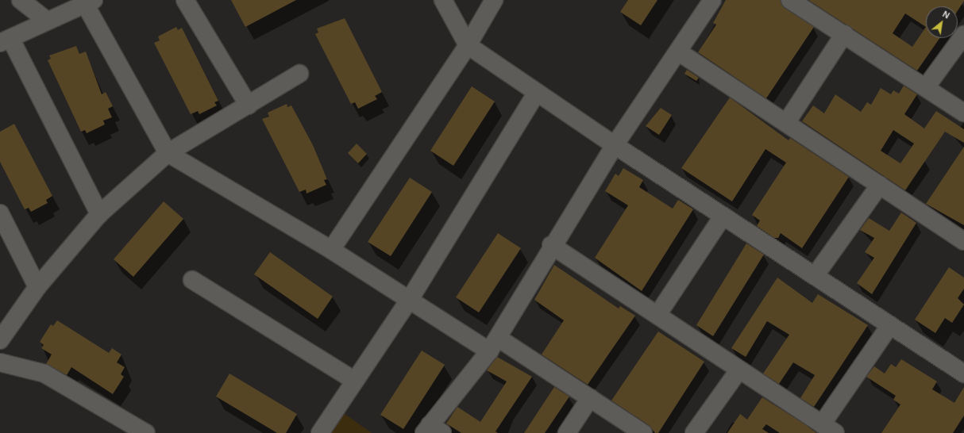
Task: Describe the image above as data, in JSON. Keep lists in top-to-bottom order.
{
  "north": "top right"
}
